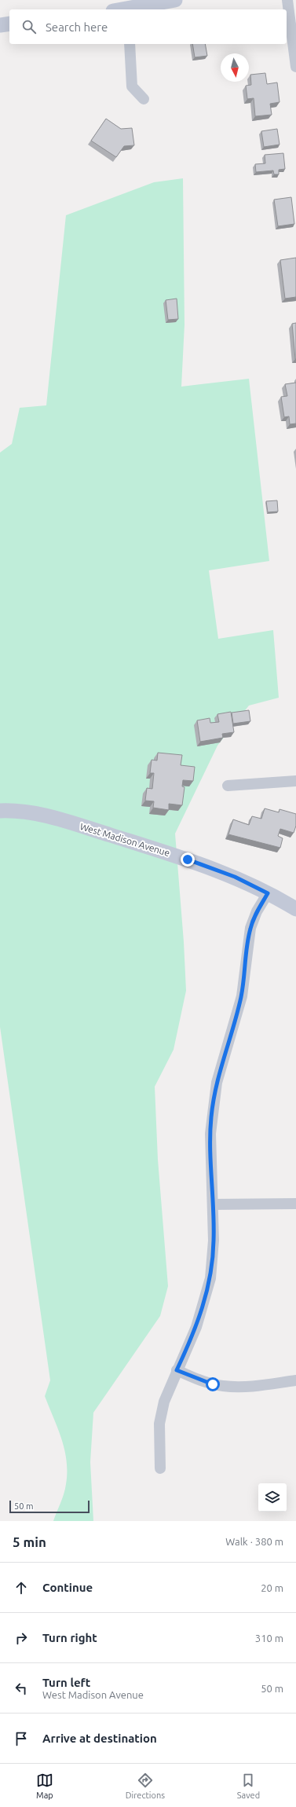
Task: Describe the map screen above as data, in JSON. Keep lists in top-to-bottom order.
{
  "streets": {
    "street": ["West Madison Avenue"]
  },
  "scale_bar": "50 m",
  "north": "bottom",
  "page": {
    "search": "Search here",
    "scale": "50 m",
    "heading": ["5 min", "Walk · 380 m"],
    "list": [
      ["Continue", "20 m"],
      ["Turn right", "310 m"],
      ["Turn left", "West Madison Avenue", "50 m"],
      "Arrive at destination"
    ],
    "nav": ["Map", "Directions", "Saved"]
  }
}
